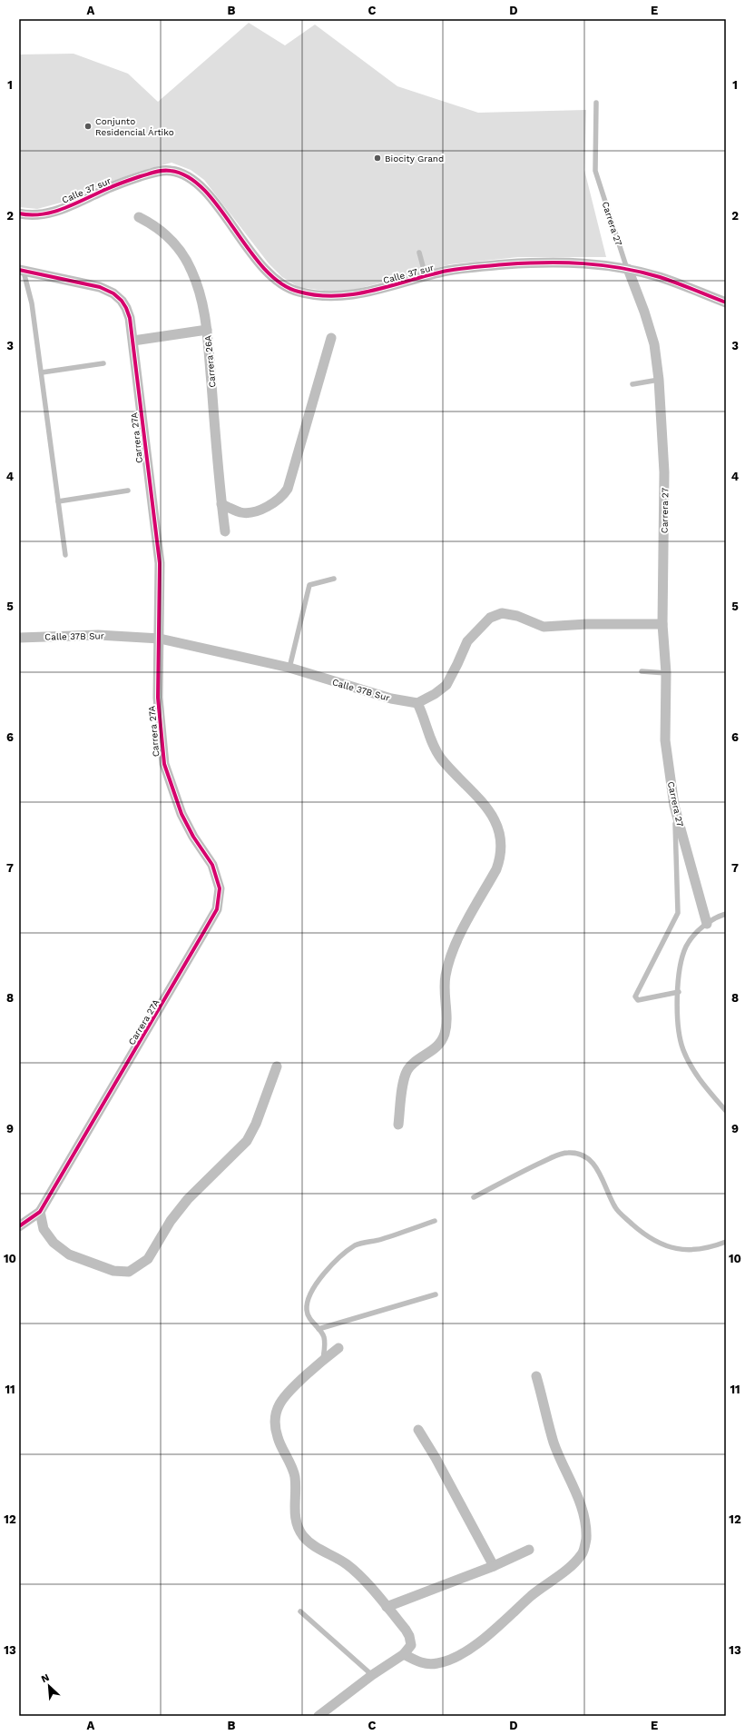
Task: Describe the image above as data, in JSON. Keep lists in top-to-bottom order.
{
  "streets": {
    "street": [
      "Calle 37 sur",
      "Carrera 27",
      "Carrera 26A",
      "Carrera 27A",
      "Calle 37B Sur"
    ]
  },
  "crossings": [
    ["Calle 37 sur", "Carrera 27"],
    ["Carrera 27A", "Calle 37B Sur"]
  ],
  "places": ["Conjunto Residencial Ártiko", "Biocity Grand"],
  "north": "top left",
  "grid": {
    "columns": [
      "A",
      "B",
      "C",
      "D",
      "E"
    ],
    "rows": [
      "1",
      "2",
      "3",
      "4",
      "5",
      "6",
      "7",
      "8",
      "9",
      "10",
      "11",
      "12",
      "13"
    ]
  }
}
